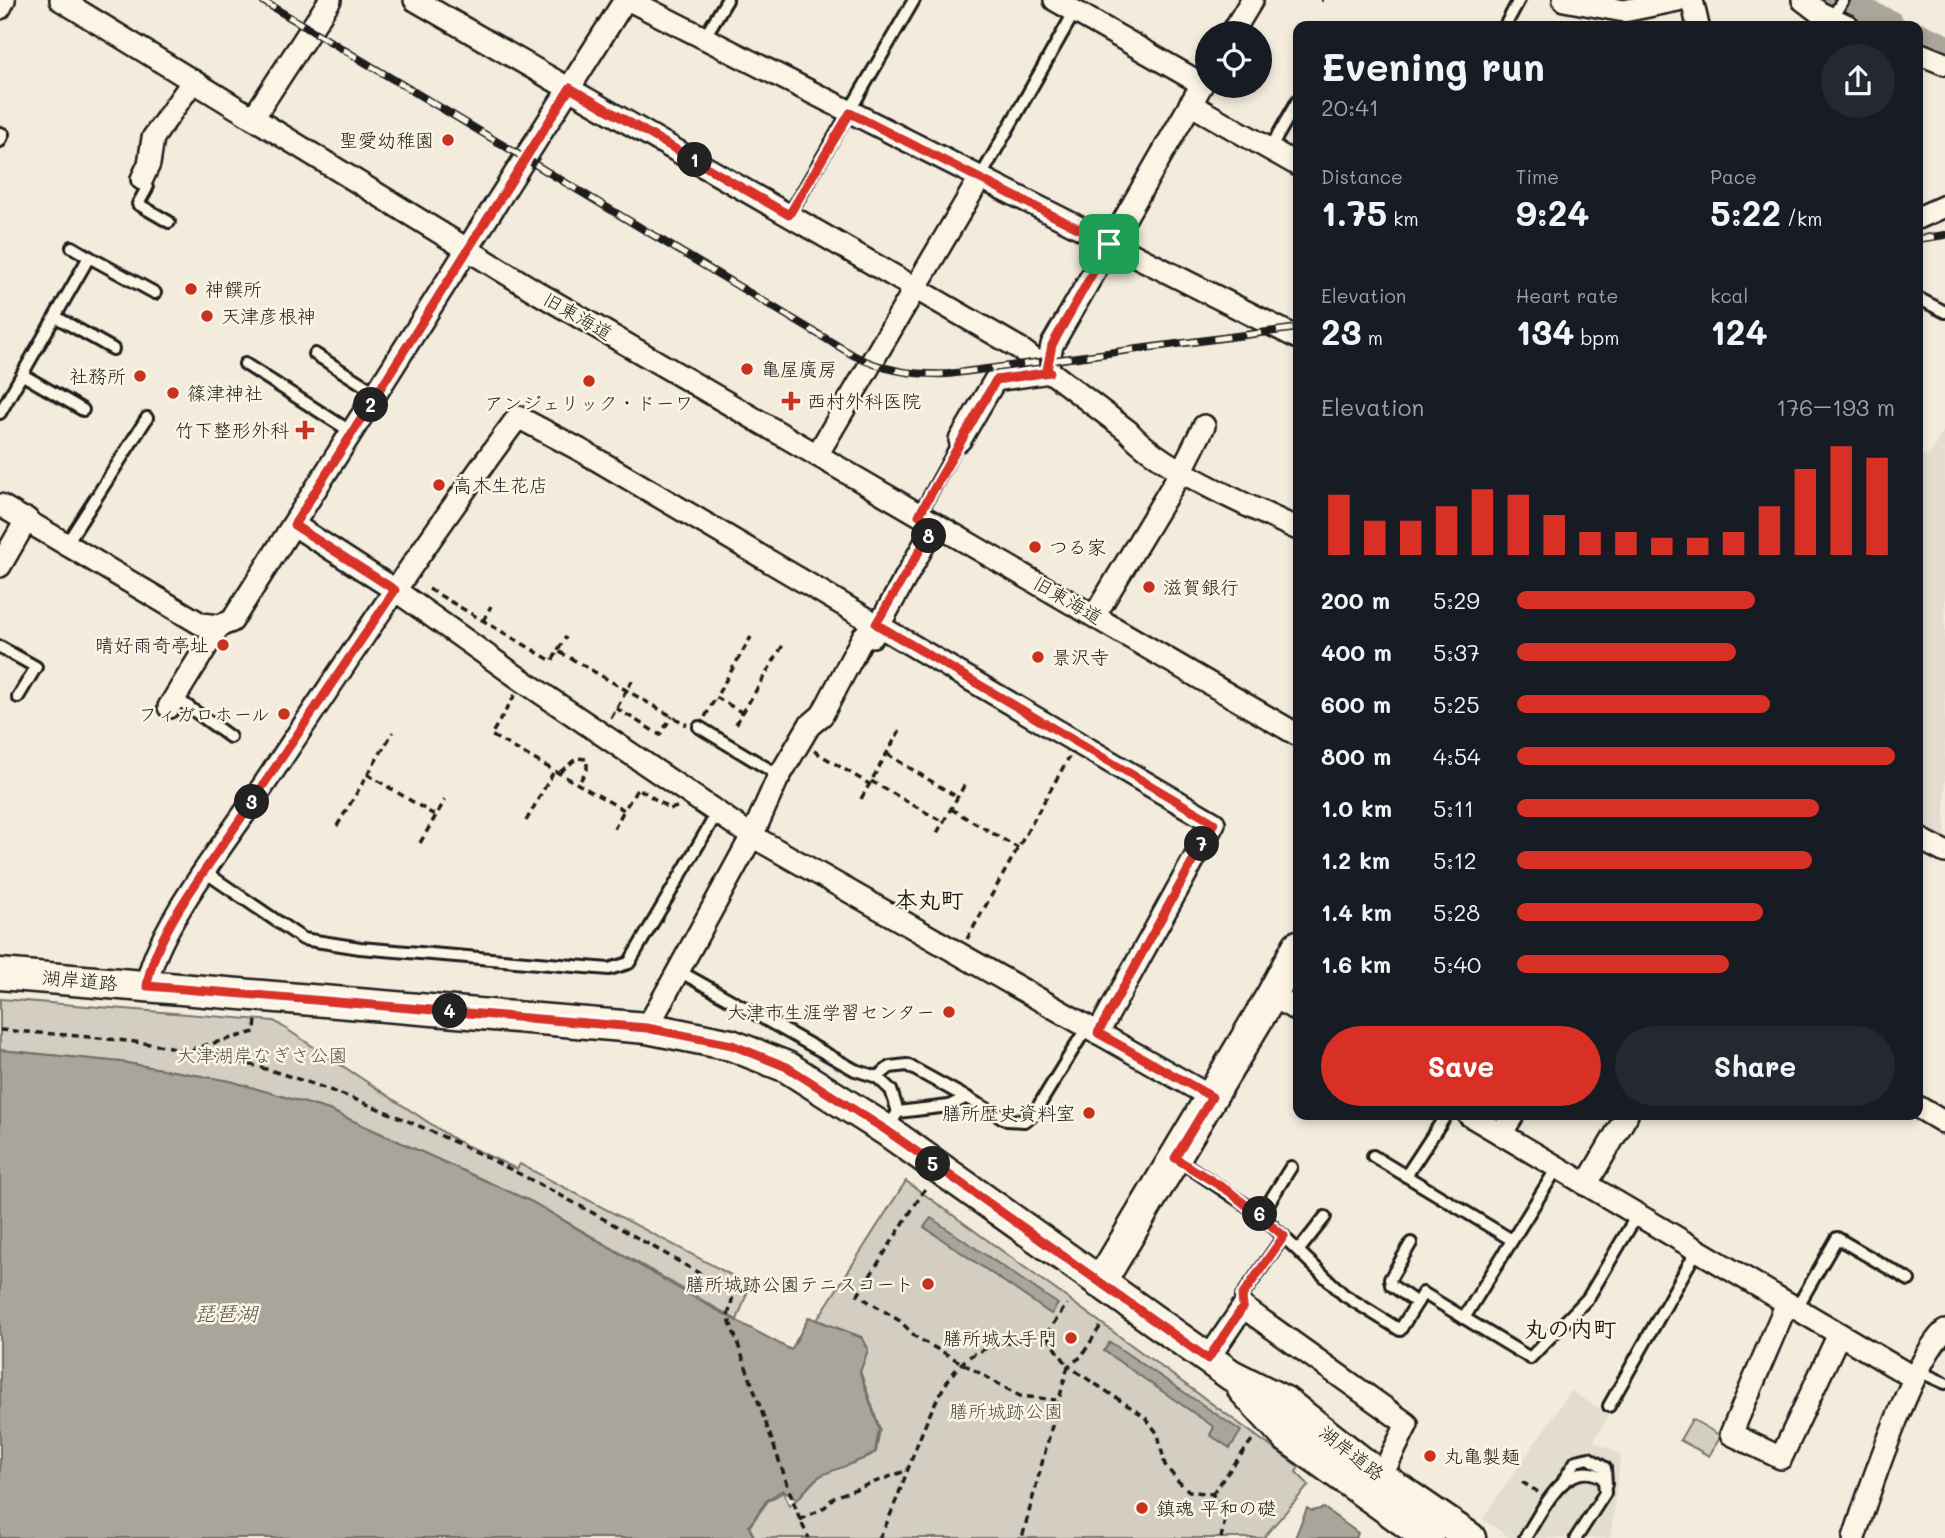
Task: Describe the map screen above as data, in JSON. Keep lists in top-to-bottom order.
{
  "streets": {
    "main road": ["湖岸道路"],
    "street": ["旧東海道"]
  },
  "districts": ["本丸町", "丸の内町"],
  "water": ["琵琶湖"],
  "parks": ["大津湖岸なぎさ公園", "膳所城跡公園"],
  "places": {
    "other": [
      "聖愛幼稚園",
      "神饌所",
      "天津彦根神",
      "亀屋廣房",
      "社務所",
      "アンジェリック・ドーワ",
      "篠津神社",
      "高木生花店",
      "つる家",
      "滋賀銀行",
      "晴好雨奇亭址",
      "景沢寺",
      "フィガロホール",
      "大津市生涯学習センター",
      "膳所歴史資料室",
      "膳所城跡公園テニスコート",
      "膳所城大手門",
      "丸亀製麺",
      "鎮魂 平和の礎"
    ],
    "health": ["西村外科医院", "竹下整形外科"]
  },
  "page": {
    "heading": ["Evening run", "20:41"],
    "stats": [
      ["Distance", "1.75 km"],
      ["Time", "9:24"],
      ["Pace", "5:22 /km"],
      ["Elevation", "23 m"],
      ["Heart rate", "134 bpm"],
      ["kcal", "124"]
    ],
    "pins": [
      "1",
      "2",
      "8",
      "3",
      "7",
      "4",
      "5",
      "6"
    ],
    "chart": ["Elevation", "176–193 m"],
    "list": [
      {
        "name": "200 m",
        "note": "5:29"
      },
      {
        "name": "400 m",
        "note": "5:37"
      },
      {
        "name": "600 m",
        "note": "5:25"
      },
      {
        "name": "800 m",
        "note": "4:54"
      },
      {
        "name": "1.0 km",
        "note": "5:11"
      },
      {
        "name": "1.2 km",
        "note": "5:12"
      },
      {
        "name": "1.4 km",
        "note": "5:28"
      },
      {
        "name": "1.6 km",
        "note": "5:40"
      }
    ],
    "buttons": ["Save", "Share"]
  }
}
